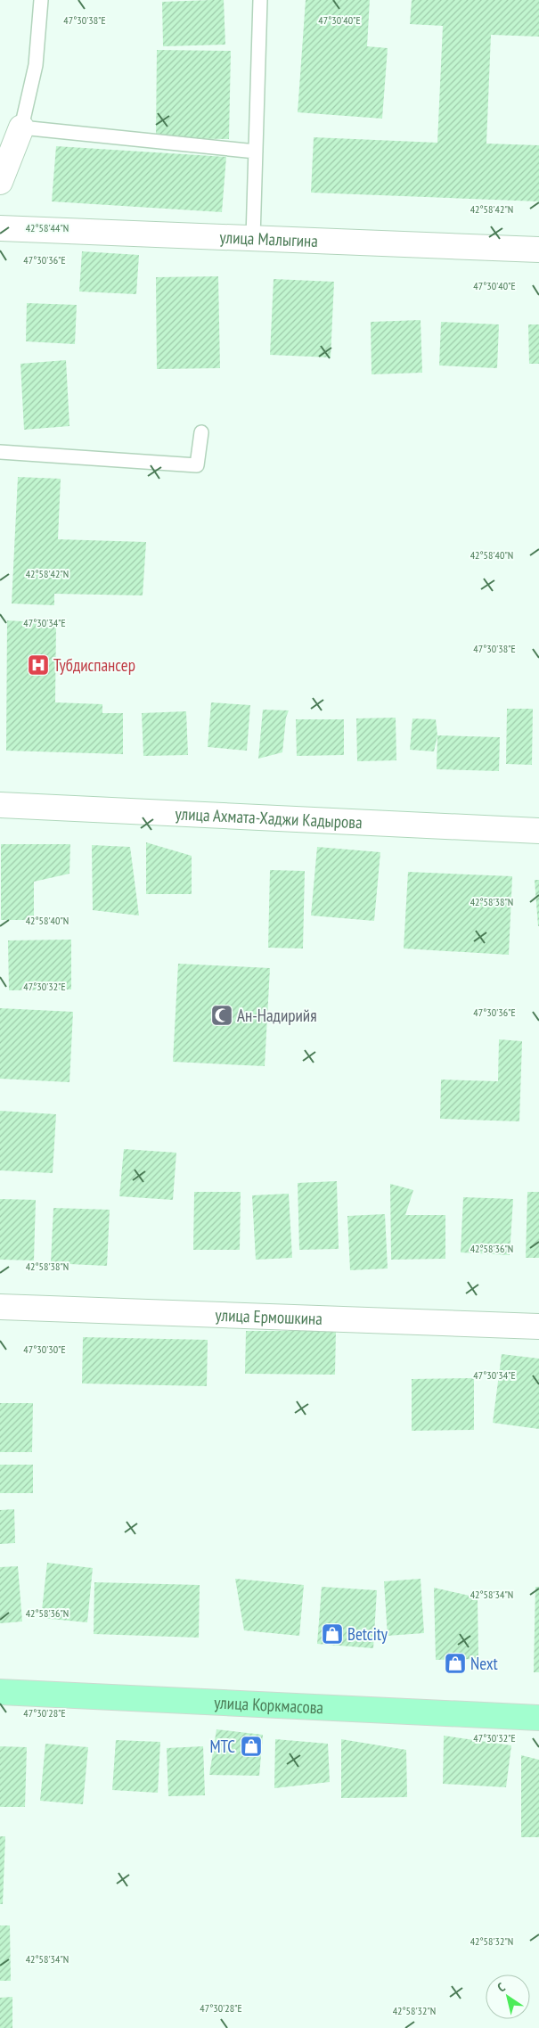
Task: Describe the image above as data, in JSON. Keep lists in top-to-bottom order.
{
  "streets": {
    "main road": ["улица Коркмасова"],
    "street": ["улица Малыгина", "улица Ахмата-Хаджи Кадырова", "улица Ермошкина"]
  },
  "places": {
    "hospital": ["Тубдиспансер"],
    "mosque": ["Ан-Надирийя"],
    "shop": ["Betcity", "Next", "МТС"]
  },
  "north": "top left",
  "coordinates": [
    "47°30'38\"E",
    "47°30'40\"E",
    "42°58'42\"N",
    "42°58'44\"N",
    "47°30'36\"E",
    "42°58'40\"N",
    "47°30'34\"E",
    "42°58'38\"N",
    "47°30'32\"E",
    "42°58'36\"N",
    "47°30'30\"E",
    "42°58'34\"N",
    "47°30'28\"E",
    "42°58'32\"N"
  ]
}
